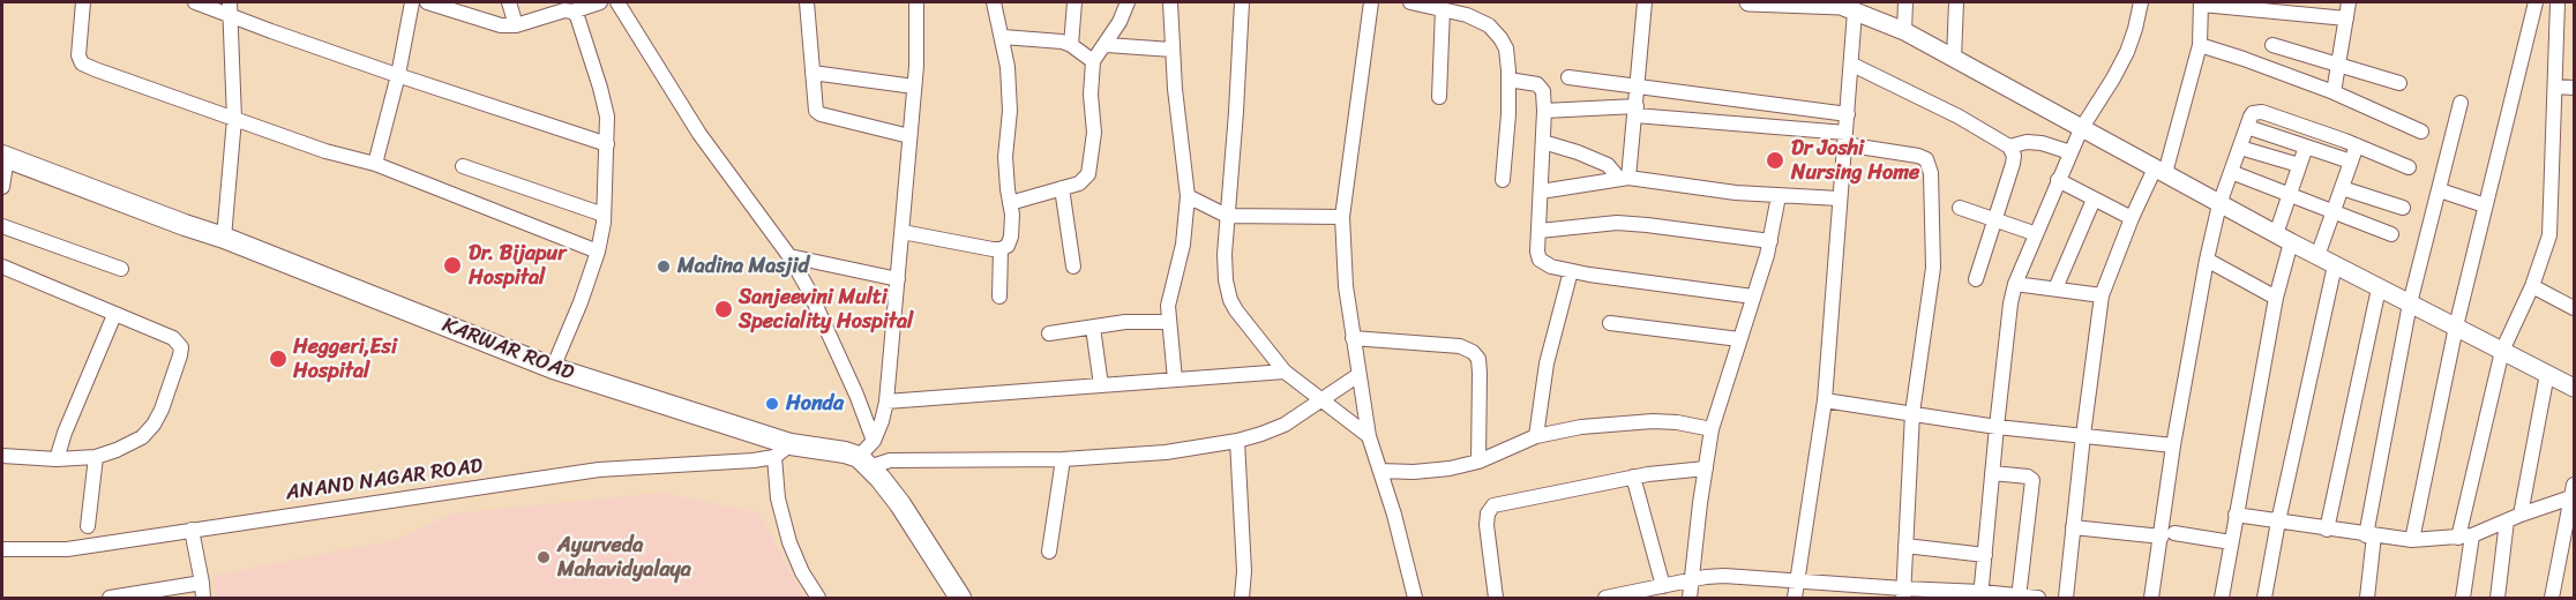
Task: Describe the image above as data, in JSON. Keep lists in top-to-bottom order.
{
  "streets": {
    "highway": ["KARWAR ROAD"],
    "street": ["ANAND NAGAR ROAD"]
  },
  "crossings": [
    ["KARWAR ROAD", "ANAND NAGAR ROAD"]
  ],
  "places": [
    "Dr Joshi Nursing Home",
    "Dr. Bijapur Hospital",
    "Madina Masjid",
    "Sanjeevini Multi Speciality Hospital",
    "Heggeri,Esi Hospital",
    "Honda",
    "Ayurveda Mahavidyalaya"
  ]
}
